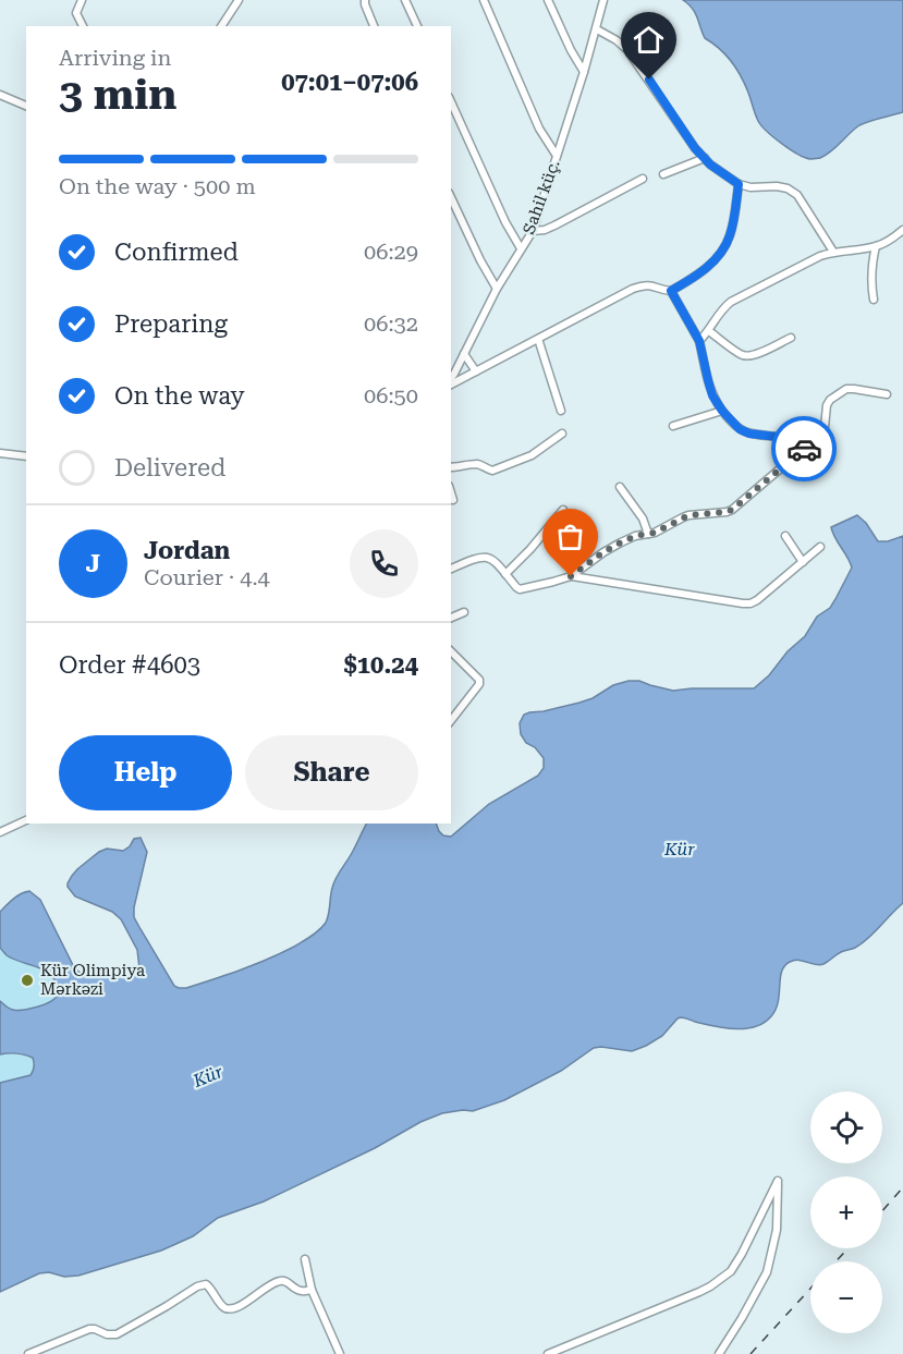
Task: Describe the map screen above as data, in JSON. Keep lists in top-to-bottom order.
{
  "streets": {
    "street": ["Sahil küç."]
  },
  "water": ["Kür"],
  "places": ["Kür Olimpiya Mərkəzi"],
  "page": {
    "heading": ["3 min", "Arriving in", "07:01–07:06"],
    "panel": [
      "Jordan",
      "Courier · 4.4",
      "Order #4603",
      "$10.24"
    ],
    "bar": "On the way · 500 m",
    "list": [
      ["Confirmed", "06:29"],
      ["Preparing", "06:32"],
      ["On the way", "06:50"],
      "Delivered"
    ],
    "round": "J",
    "buttons": ["Help", "Share"],
    "map_buttons": ["+", "−"]
  }
}
